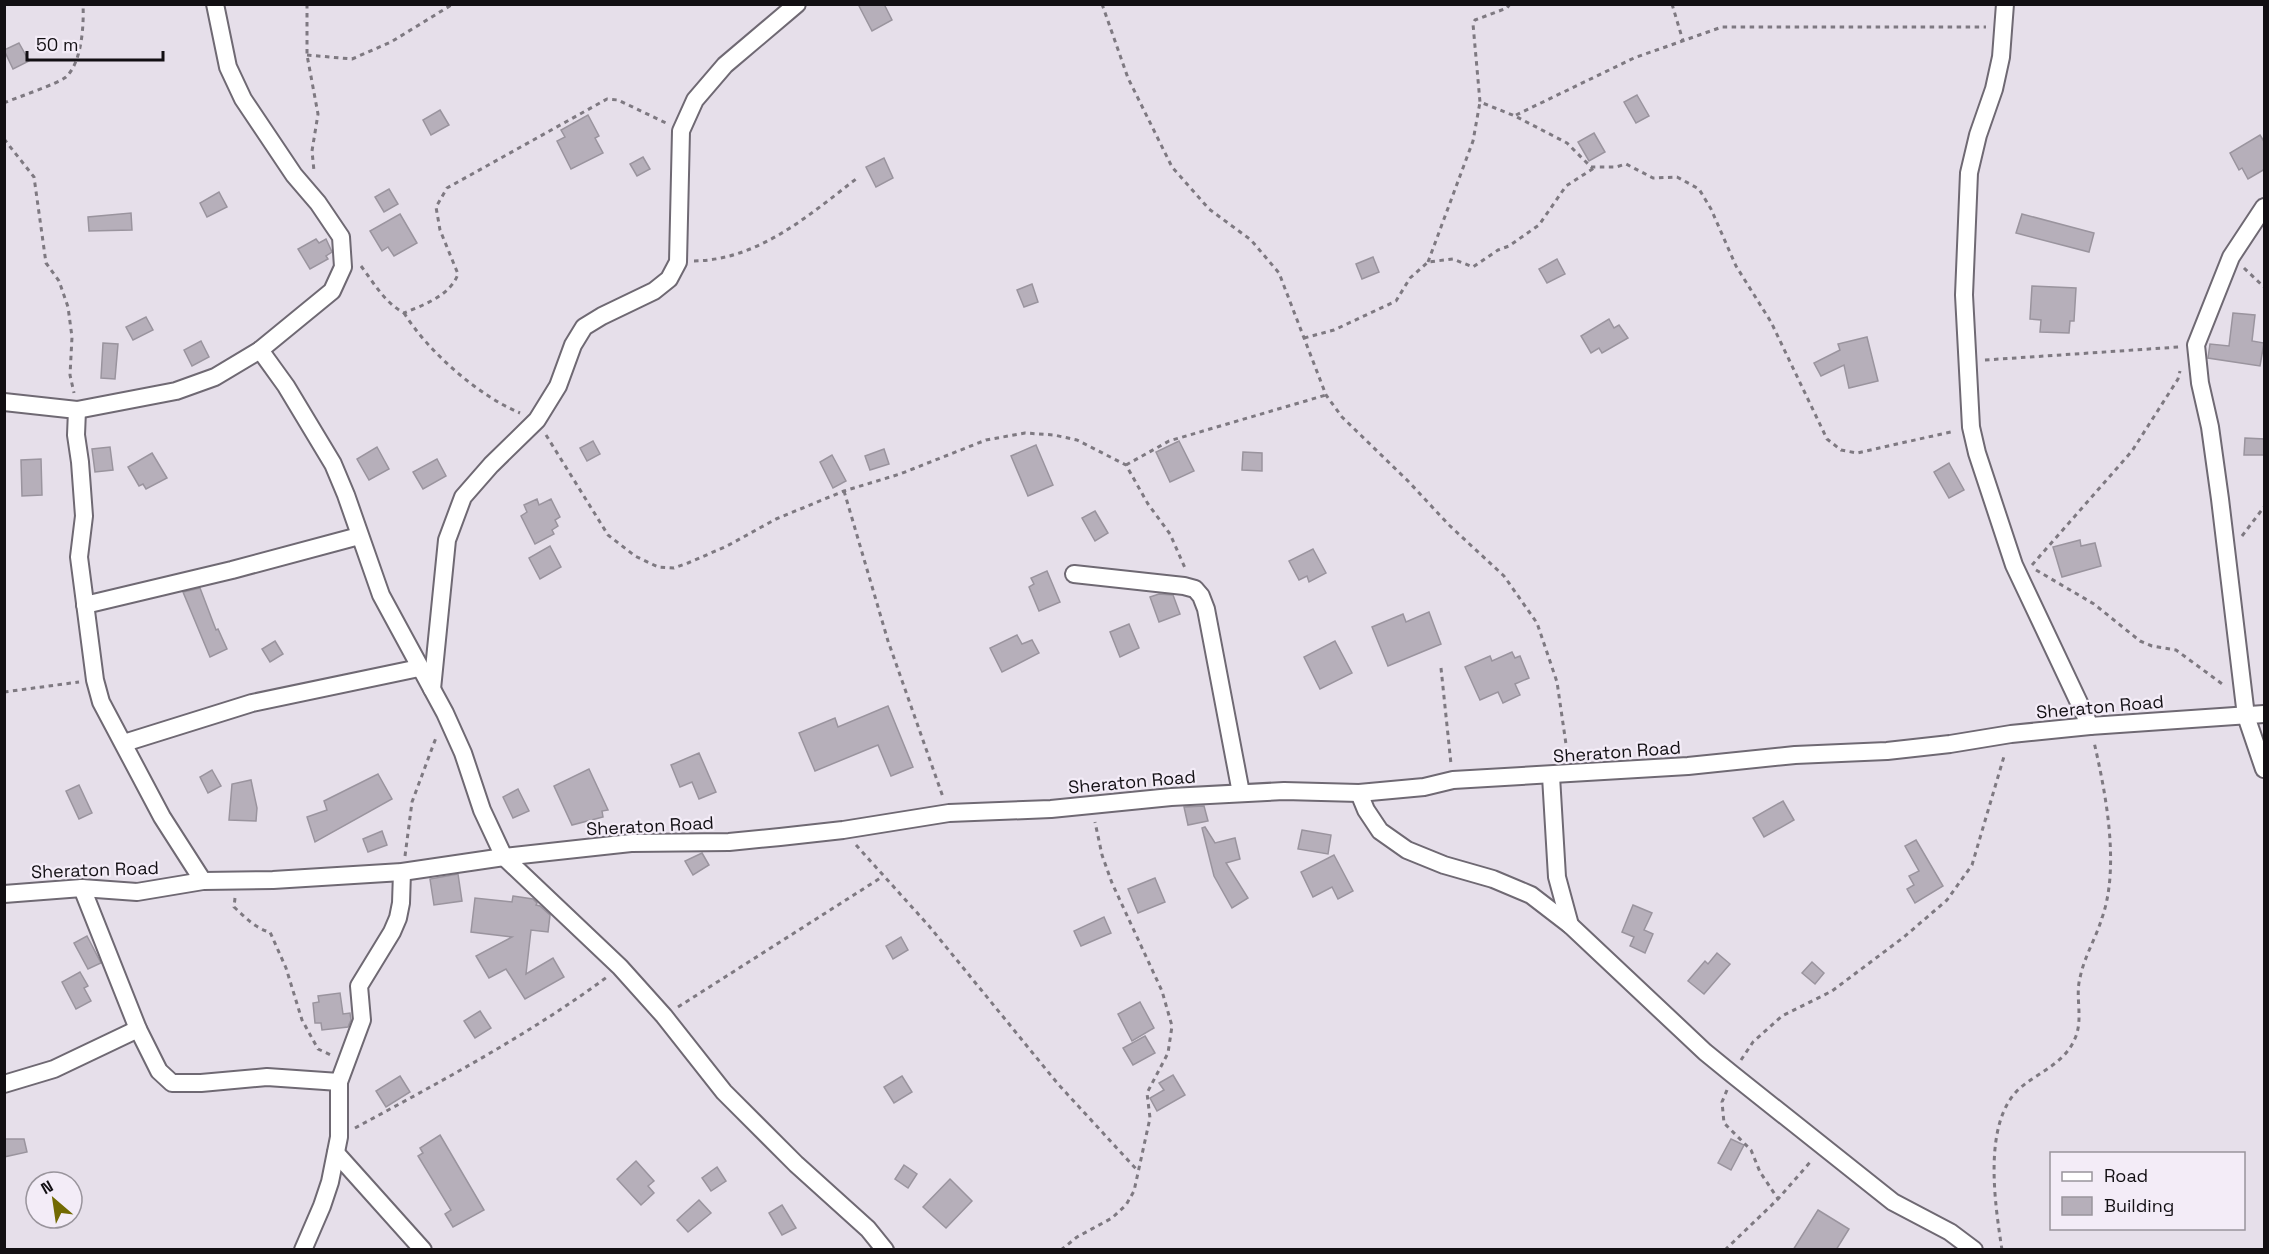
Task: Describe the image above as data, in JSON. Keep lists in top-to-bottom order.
{
  "streets": {
    "street": ["Sheraton Road"]
  },
  "legend": ["Road", "Building"],
  "scale_bar": "50 m",
  "north": "top left"
}
